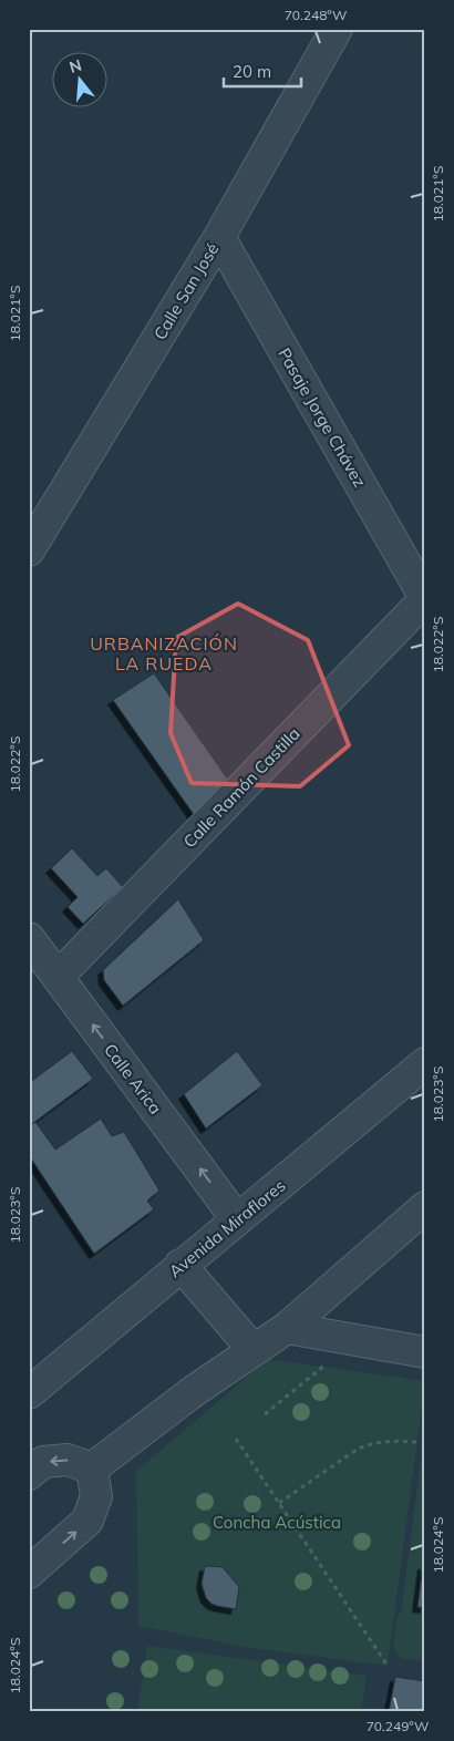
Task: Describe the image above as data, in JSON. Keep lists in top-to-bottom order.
{
  "streets": {
    "street": [
      "Calle San José",
      "Pasaje Jorge Chávez",
      "Calle Ramón Castilla",
      "Calle Arica",
      "Avenida Miraflores"
    ]
  },
  "crossings": [
    ["Calle San José", "Pasaje Jorge Chávez"],
    ["Pasaje Jorge Chávez", "Calle Ramón Castilla"],
    ["Calle Ramón Castilla", "Calle Arica"],
    ["Calle Arica", "Avenida Miraflores"]
  ],
  "one_way": ["Calle Arica"],
  "districts": ["URBANIZACIÓN LA RUEDA"],
  "parks": ["Concha Acústica"],
  "scale_bar": "20 m",
  "north": "top",
  "coordinates": [
    "70.248°W",
    "18.021°S",
    "18.022°S",
    "18.023°S",
    "18.024°S",
    "70.249°W"
  ]
}
